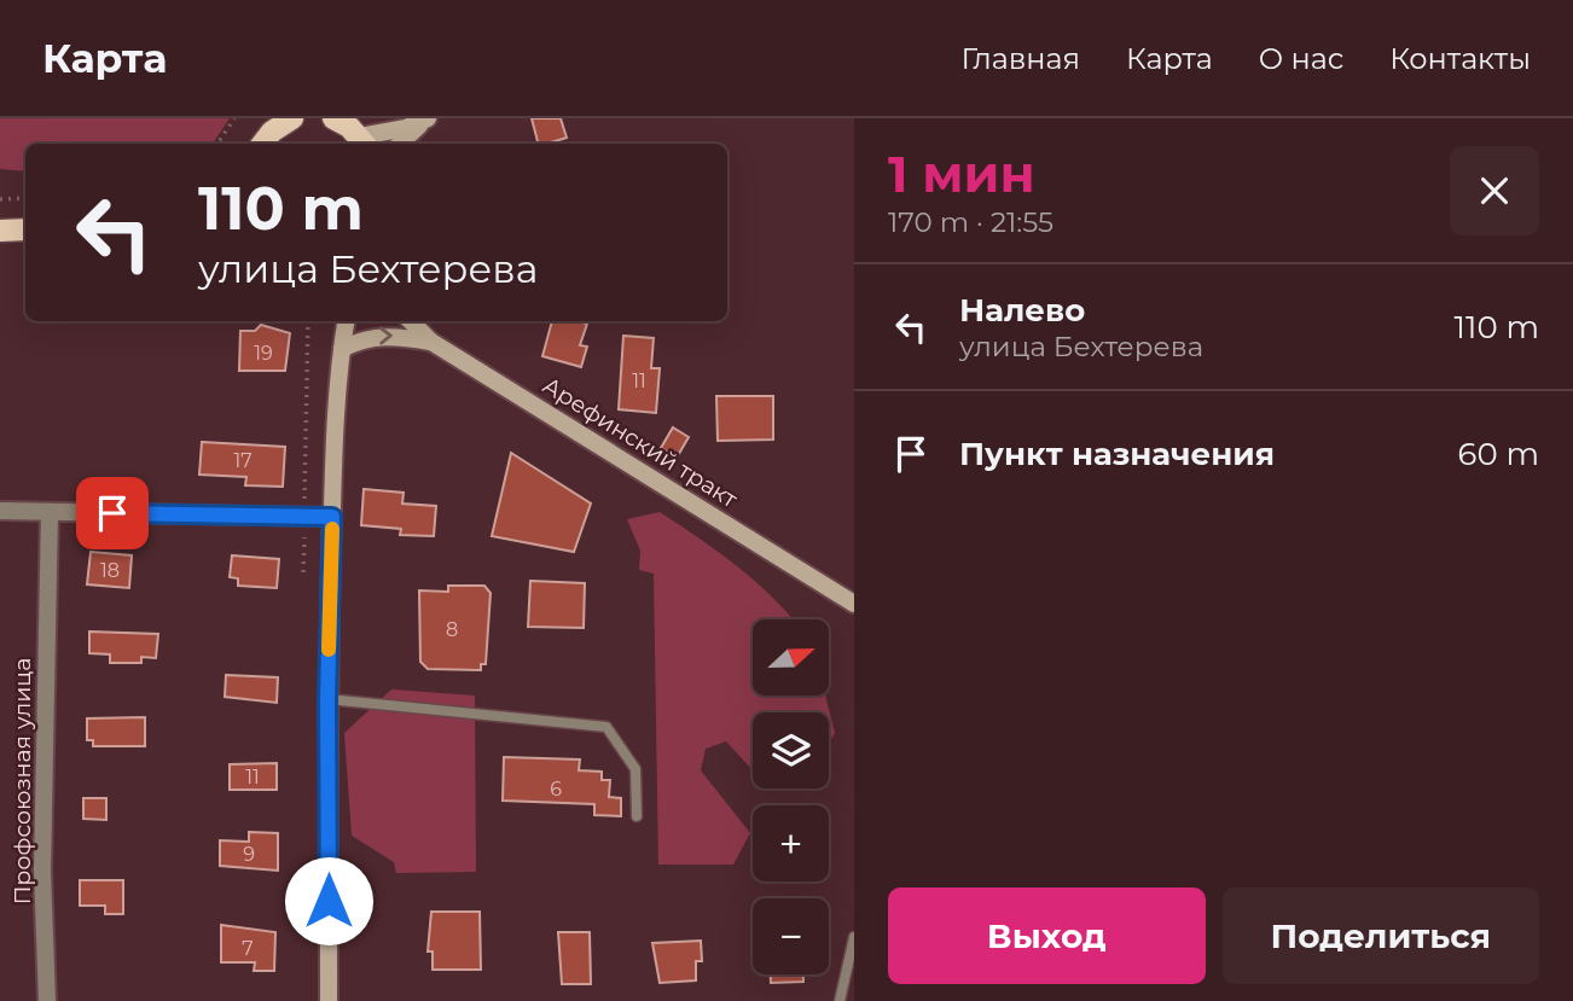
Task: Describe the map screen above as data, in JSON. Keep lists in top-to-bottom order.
{
  "streets": {
    "street": ["Арефинский тракт", "Профсоюзная улица"]
  },
  "house_numbers": [
    "19",
    "11",
    "17",
    "18",
    "8",
    "11",
    "6",
    "9",
    "7"
  ],
  "north": "right",
  "page": {
    "header": "Карта",
    "nav": [
      "Главная",
      "Карта",
      "О нас",
      "Контакты"
    ],
    "heading": ["1 мин", "170 m · 21:55"],
    "turn": ["110 m", "улица Бехтерева"],
    "list": [
      {
        "name": "Налево",
        "note": "улица Бехтерева",
        "value": "110 m"
      },
      {
        "name": "Пункт назначения",
        "value": "60 m"
      }
    ],
    "map_buttons": ["+", "−"],
    "buttons": ["Выход", "Поделиться"]
  }
}
